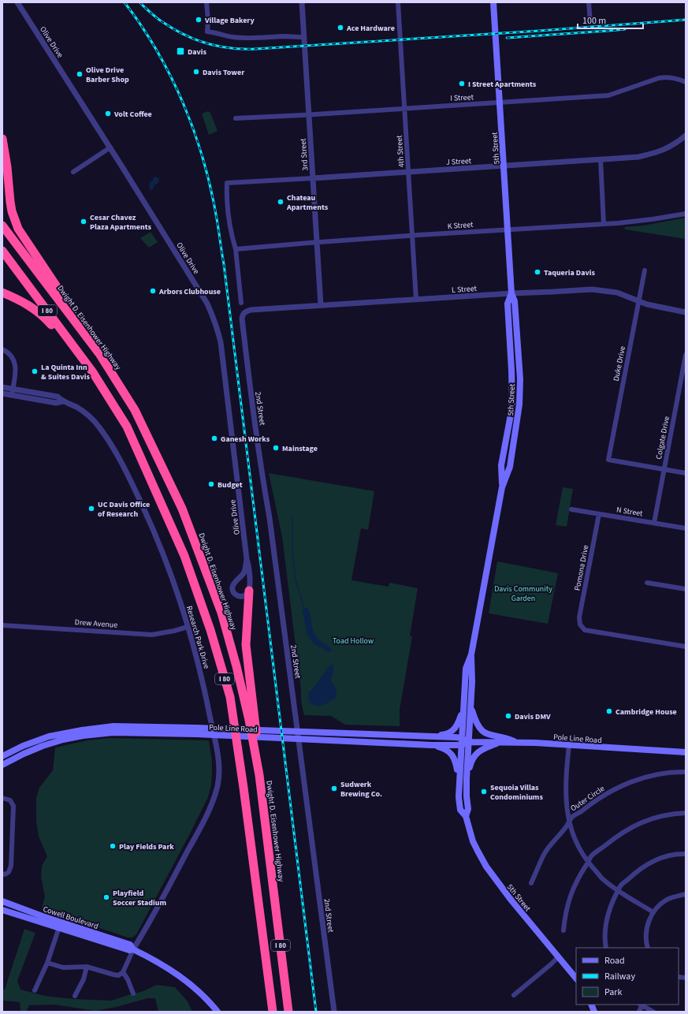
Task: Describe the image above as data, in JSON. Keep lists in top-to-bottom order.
{
  "streets": {
    "highway": ["I 80", "Dwight D. Eisenhower Highway"],
    "main road": ["5th Street", "Pole Line Road", "Cowell Boulevard"],
    "street": [
      "Olive Drive",
      "I Street",
      "4th Street",
      "3rd Street",
      "J Street",
      "K Street",
      "L Street",
      "Duke Drive",
      "2nd Street",
      "Colgate Drive",
      "N Street",
      "Pomona Drive",
      "Drew Avenue",
      "Research Park Drive",
      "Outer Circle"
    ]
  },
  "crossings": [
    ["I Street", "5th Street"],
    ["I Street", "4th Street"],
    ["I Street", "3rd Street"],
    ["5th Street", "J Street"],
    ["5th Street", "K Street"],
    ["5th Street", "L Street"],
    ["5th Street", "Pole Line Road"],
    ["4th Street", "J Street"],
    ["4th Street", "K Street"],
    ["4th Street", "L Street"],
    ["3rd Street", "J Street"],
    ["3rd Street", "K Street"],
    ["3rd Street", "L Street"],
    ["J Street", "K Street"],
    ["L Street", "Duke Drive"],
    ["L Street", "2nd Street"],
    ["Duke Drive", "Colgate Drive"],
    ["Colgate Drive", "N Street"],
    ["N Street", "Pomona Drive"],
    ["Drew Avenue", "Research Park Drive"],
    ["Research Park Drive", "Cowell Boulevard"]
  ],
  "parks": ["Davis Community Garden", "Toad Hollow"],
  "places": {
    "other": [
      "Village Bakery",
      "Ace Hardware",
      "Davis Tower",
      "Olive Drive Barber Shop",
      "I Street Apartments",
      "Volt Coffee",
      "Chateau Apartments",
      "Cesar Chavez Plaza Apartments",
      "Taqueria Davis",
      "Arbors Clubhouse",
      "La Quinta Inn & Suites Davis",
      "Ganesh Works",
      "Mainstage",
      "Budget",
      "UC Davis Office of Research",
      "Cambridge House",
      "Davis DMV",
      "Sudwerk Brewing Co.",
      "Sequoia Villas Condominiums",
      "Play Fields Park",
      "Playfield Soccer Stadium"
    ],
    "transit": ["Davis"]
  },
  "legend": ["Road", "Railway", "Park"],
  "scale_bar": "100 m"
}
